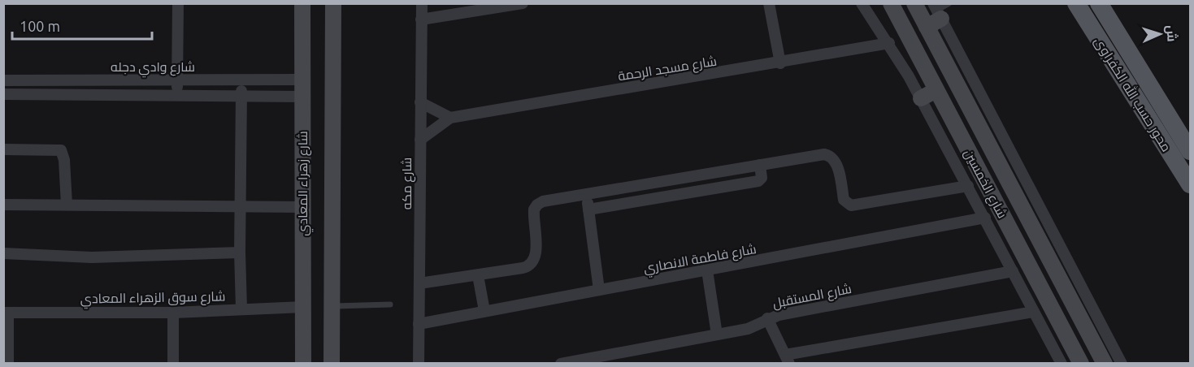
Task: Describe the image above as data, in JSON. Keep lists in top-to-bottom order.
{
  "streets": {
    "main road": ["محور حسب الله الكفراوى", "شارع زهراء المعادي", "شارع الخمسين"],
    "street": [
      "شارع وادي دجله",
      "شارع مسجد الرحمة",
      "شارع مكه",
      "شارع فاطمة الانصاري",
      "شارع المستقبل",
      "شارع سوق الزهراء المعادي"
    ]
  },
  "crossings": [
    ["شارع وادي دجله", "شارع زهراء المعادي"],
    ["شارع مسجد الرحمة", "شارع مكه"],
    ["شارع زهراء المعادي", "شارع سوق الزهراء المعادي"],
    ["شارع مكه", "شارع فاطمة الانصاري"]
  ],
  "scale_bar": "100 m",
  "north": "right"
}
